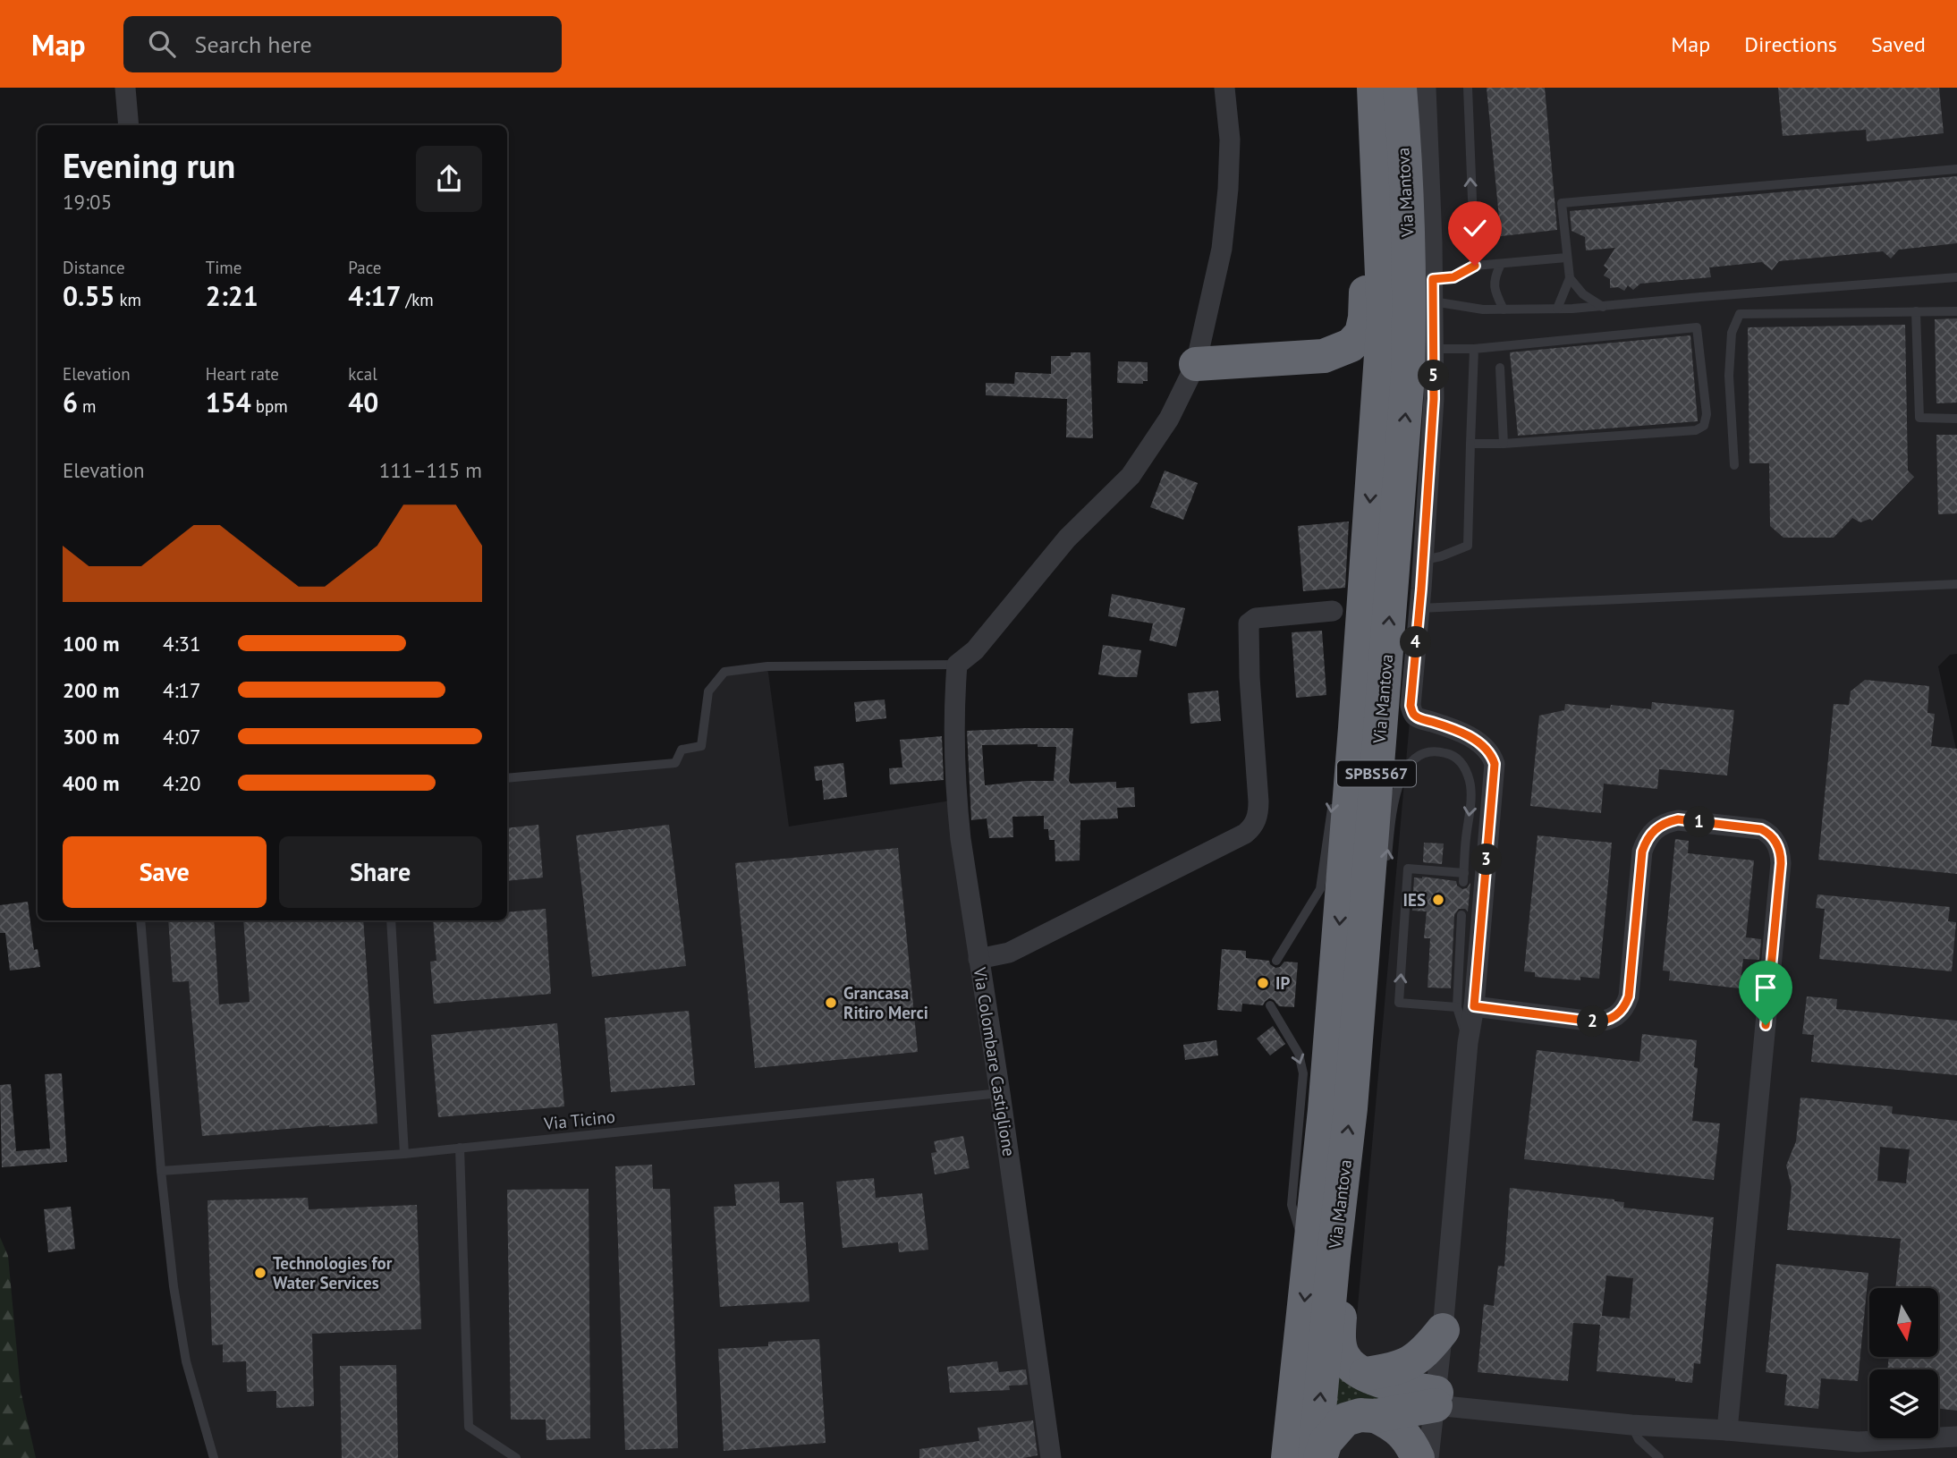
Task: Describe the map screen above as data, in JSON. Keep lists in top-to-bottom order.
{
  "streets": {
    "highway": ["Via Mantova", "SPBS567"],
    "street": ["Via Colombare Castiglione"],
    "lane": ["Via Ticino"]
  },
  "crossings": [
    ["Via Colombare Castiglione", "Via Ticino"]
  ],
  "places": [
    "IES",
    "IP",
    "Grancasa Ritiro Merci",
    "Technologies for Water Services"
  ],
  "north": "bottom",
  "page": {
    "header": "Map",
    "search": "Search here",
    "nav": ["Map", "Directions", "Saved"],
    "heading": ["Evening run", "19:05"],
    "stats": [
      ["Distance", "0.55 km"],
      ["Time", "2:21"],
      ["Pace", "4:17 /km"],
      ["Elevation", "6 m"],
      ["Heart rate", "154 bpm"],
      ["kcal", "40"]
    ],
    "pins": [
      "5",
      "4",
      "1",
      "3",
      "2"
    ],
    "chart": ["Elevation", "111–115 m"],
    "list": [
      {
        "name": "100 m",
        "note": "4:31"
      },
      {
        "name": "200 m",
        "note": "4:17"
      },
      {
        "name": "300 m",
        "note": "4:07"
      },
      {
        "name": "400 m",
        "note": "4:20"
      }
    ],
    "buttons": ["Save", "Share"]
  }
}
